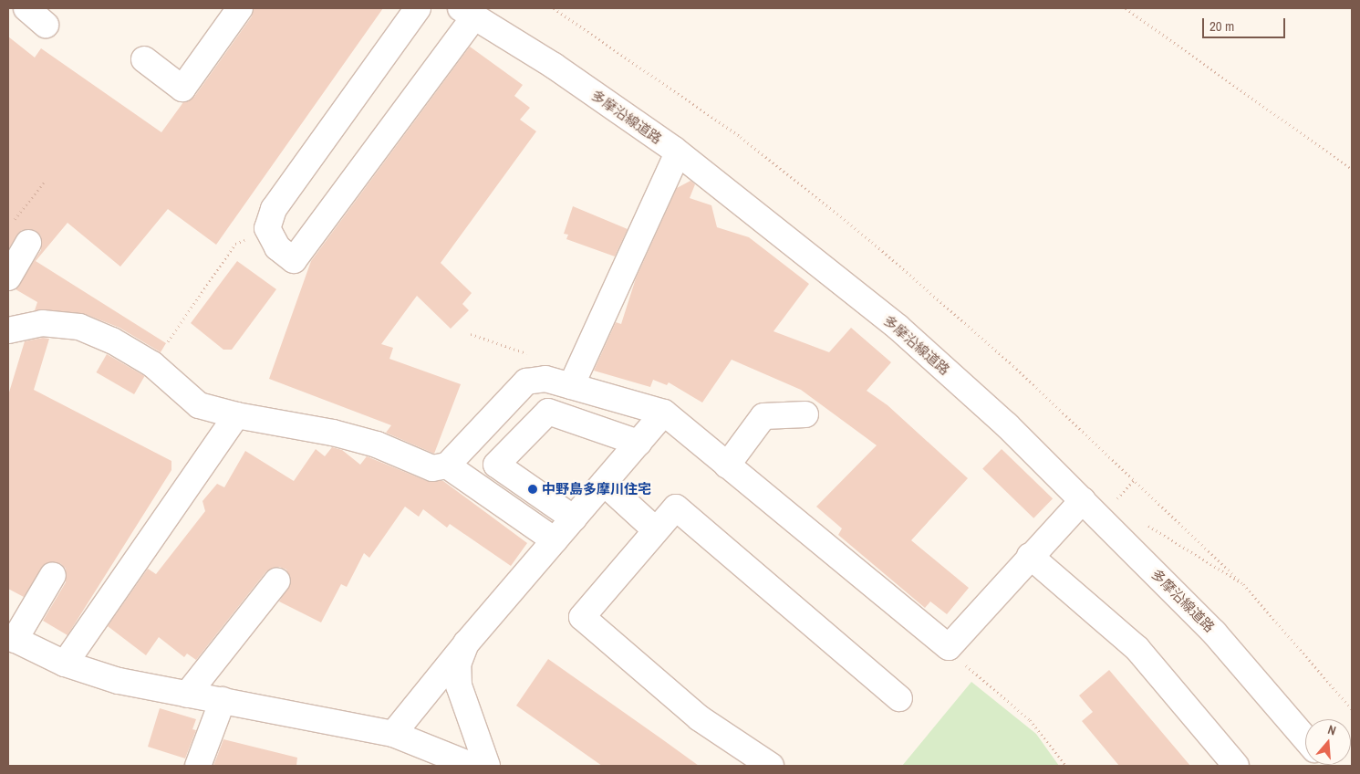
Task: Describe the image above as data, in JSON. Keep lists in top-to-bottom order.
{
  "streets": {
    "street": ["多摩沿線道路"]
  },
  "places": ["中野島多摩川住宅"],
  "scale_bar": "20 m",
  "north": "top"
}
